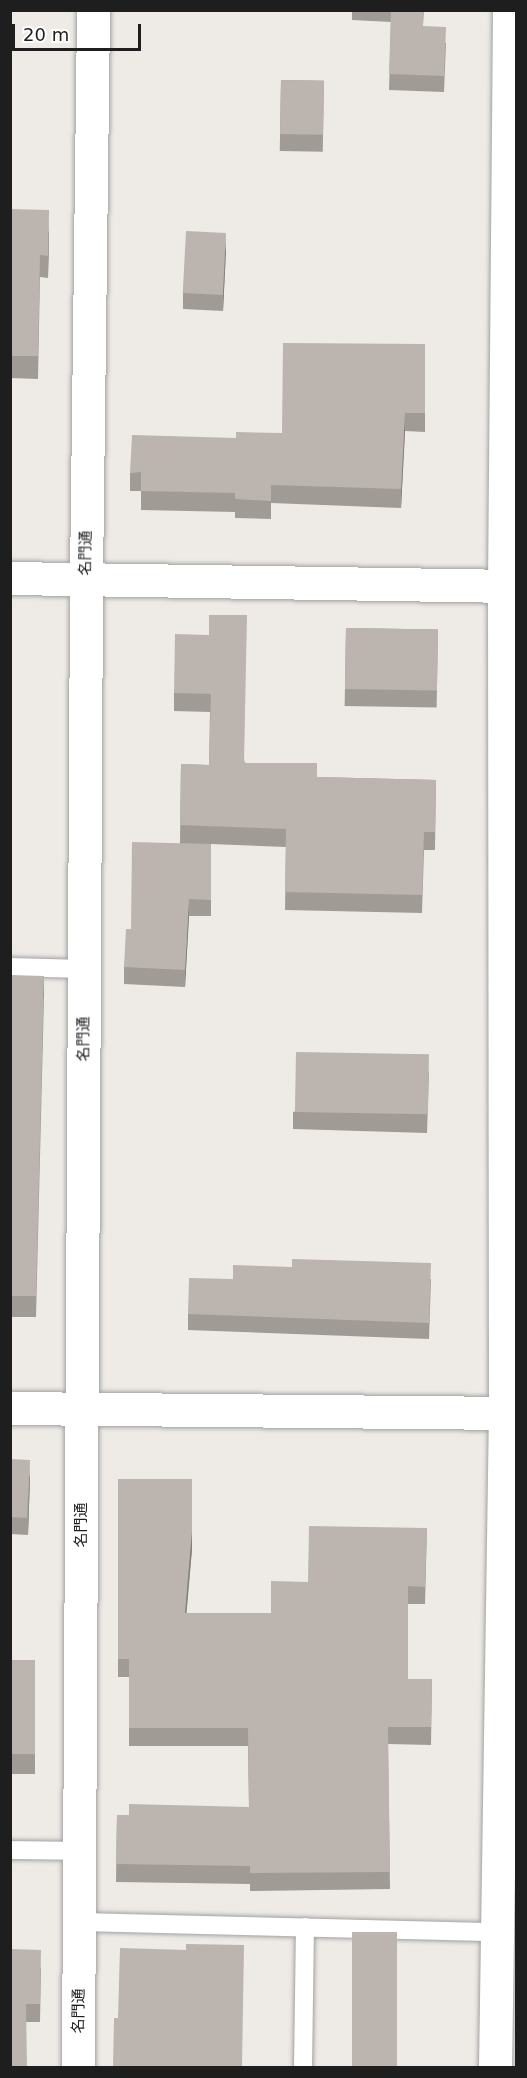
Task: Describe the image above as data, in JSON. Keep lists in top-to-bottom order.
{
  "streets": {
    "street": ["名門通"]
  },
  "scale_bar": "20 m"
}
